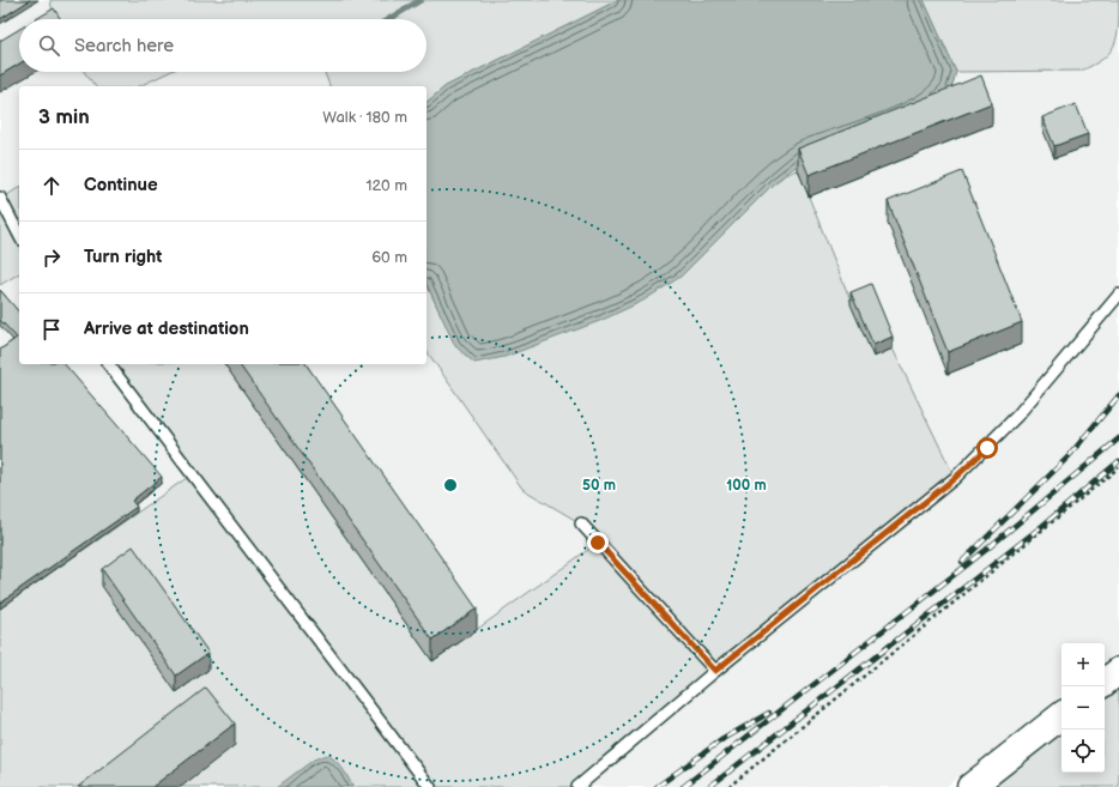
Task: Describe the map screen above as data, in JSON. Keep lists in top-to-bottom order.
{
  "page": {
    "search": "Search here",
    "heading": ["3 min", "Walk · 180 m"],
    "list": [
      ["Continue", "120 m"],
      ["Turn right", "60 m"],
      "Arrive at destination"
    ],
    "map_buttons": ["+", "−"]
  },
  "rings": ["50 m", "100 m"]
}
